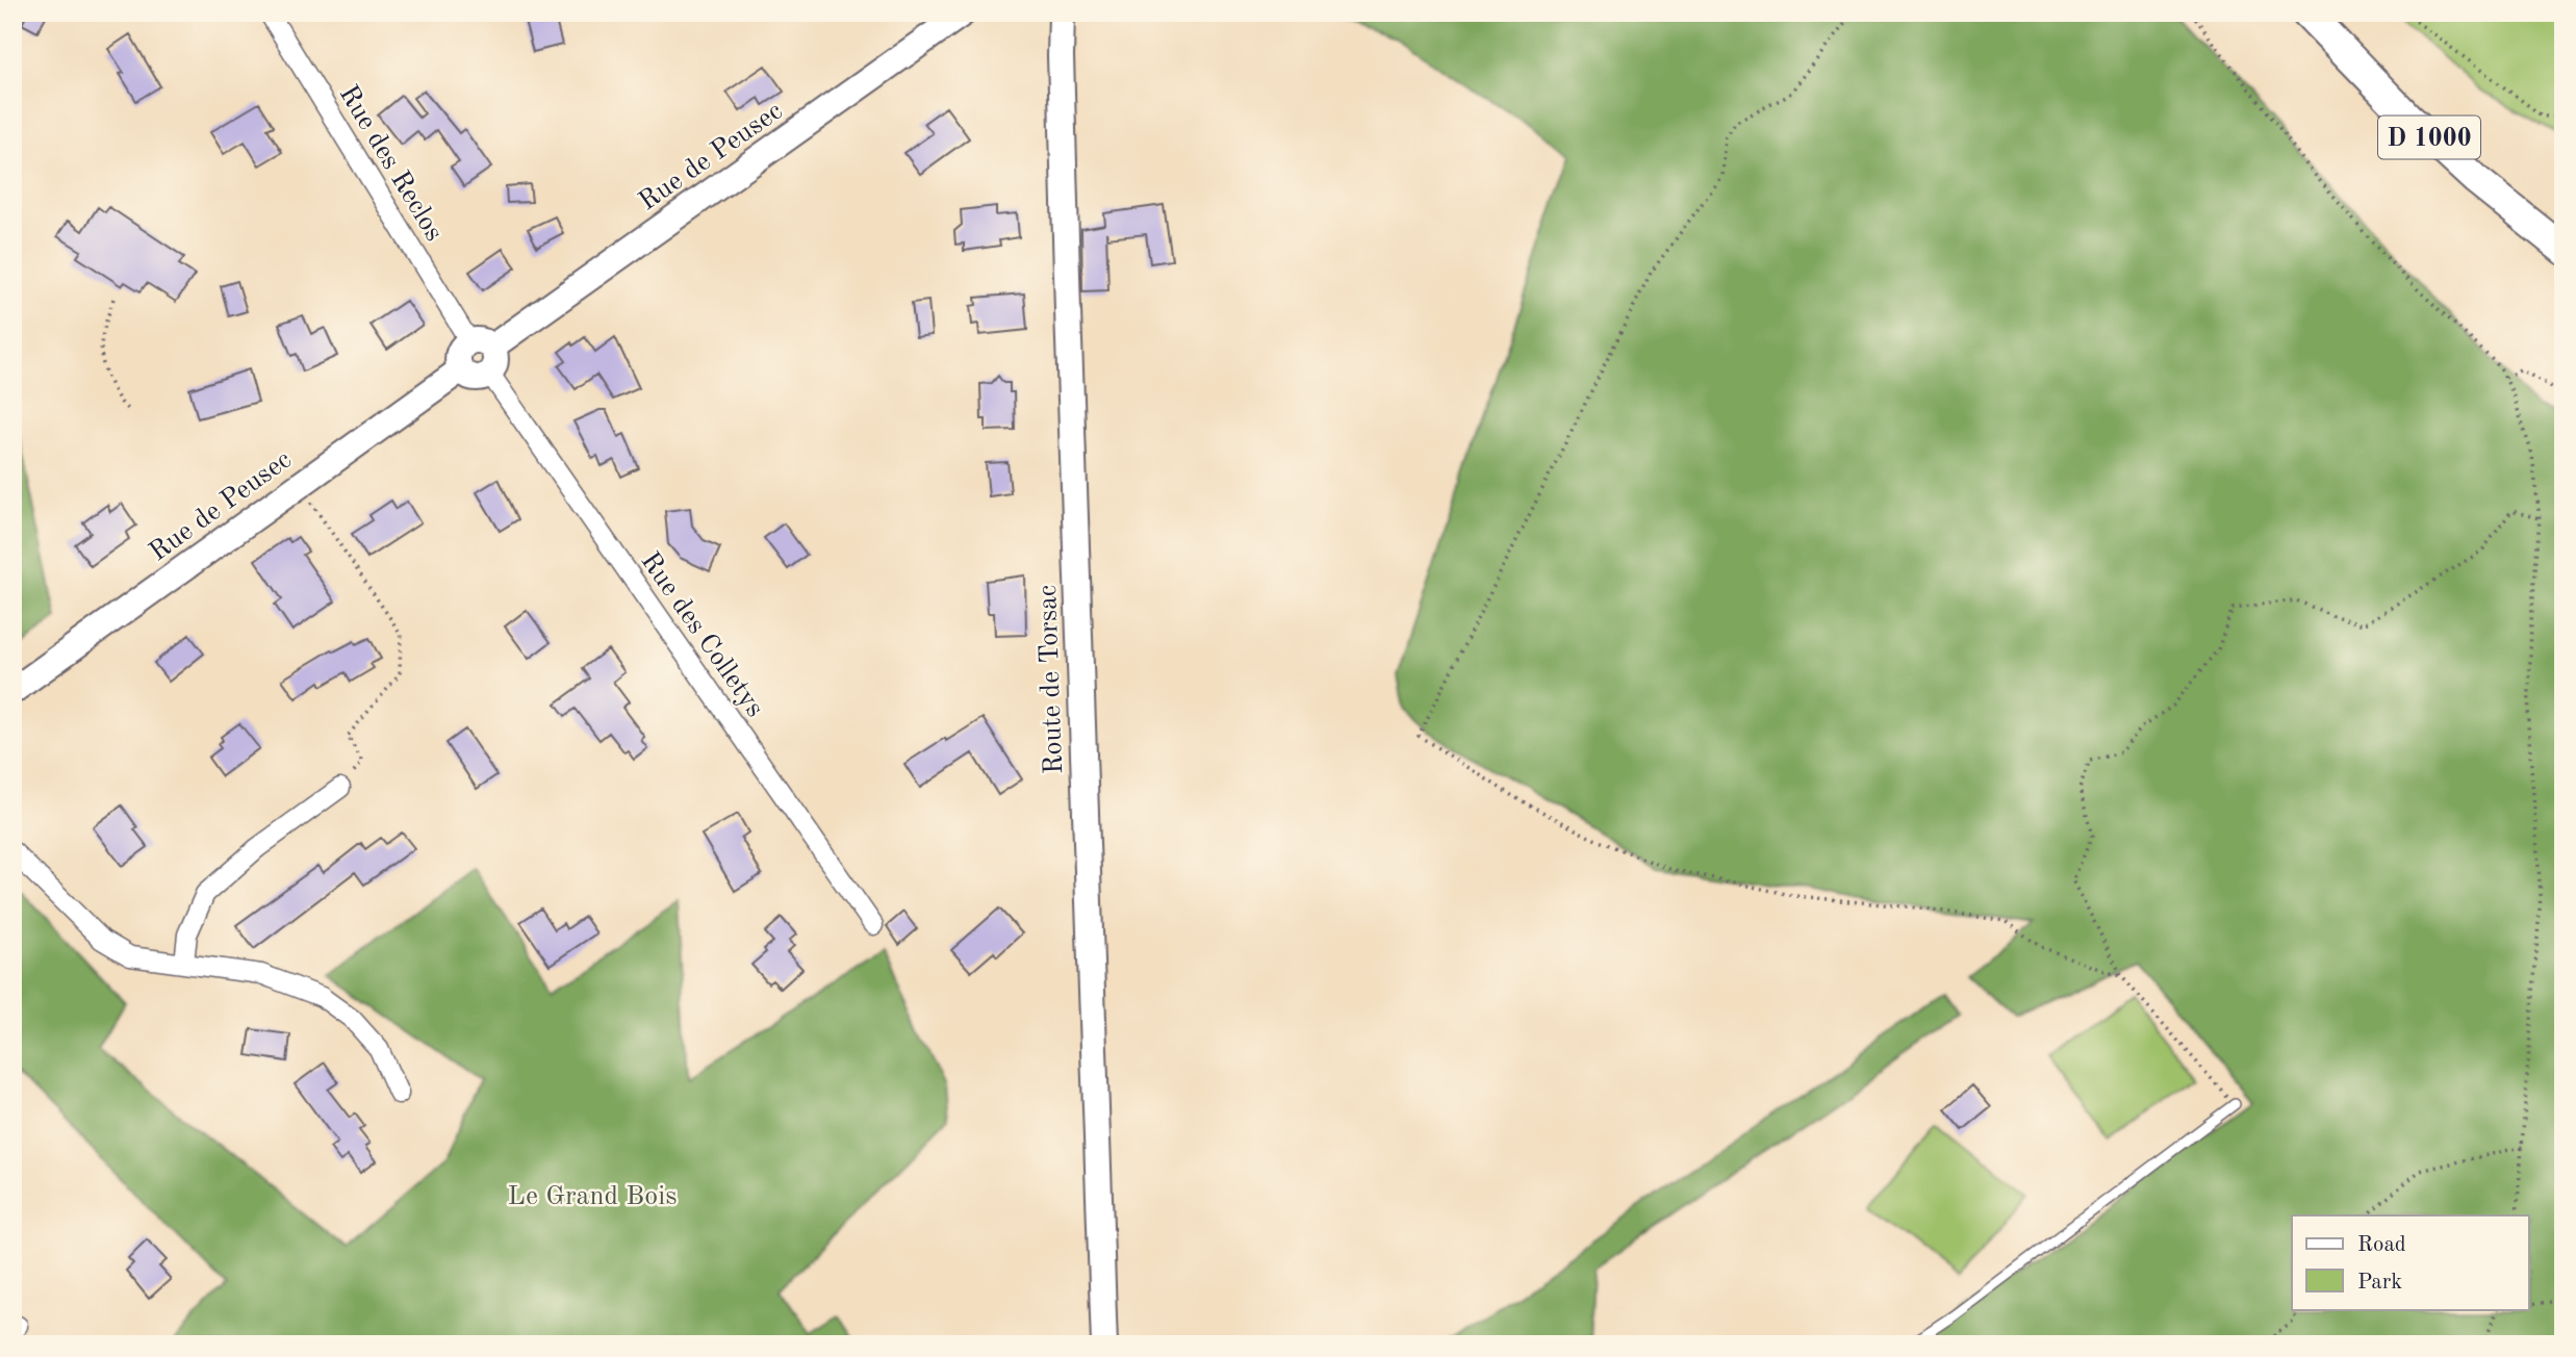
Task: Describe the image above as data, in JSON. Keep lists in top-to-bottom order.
{
  "streets": {
    "main road": ["D 1000"],
    "street": [
      "Rue de Peusec",
      "Rue des Reclos",
      "Rue des Colletys",
      "Route de Torsac"
    ]
  },
  "crossings": [
    ["Rue de Peusec", "Rue des Reclos"],
    ["Rue de Peusec", "Rue des Colletys"],
    ["Rue des Reclos", "Rue des Colletys"]
  ],
  "parks": ["Le Grand Bois"],
  "legend": ["Road", "Park"]
}
